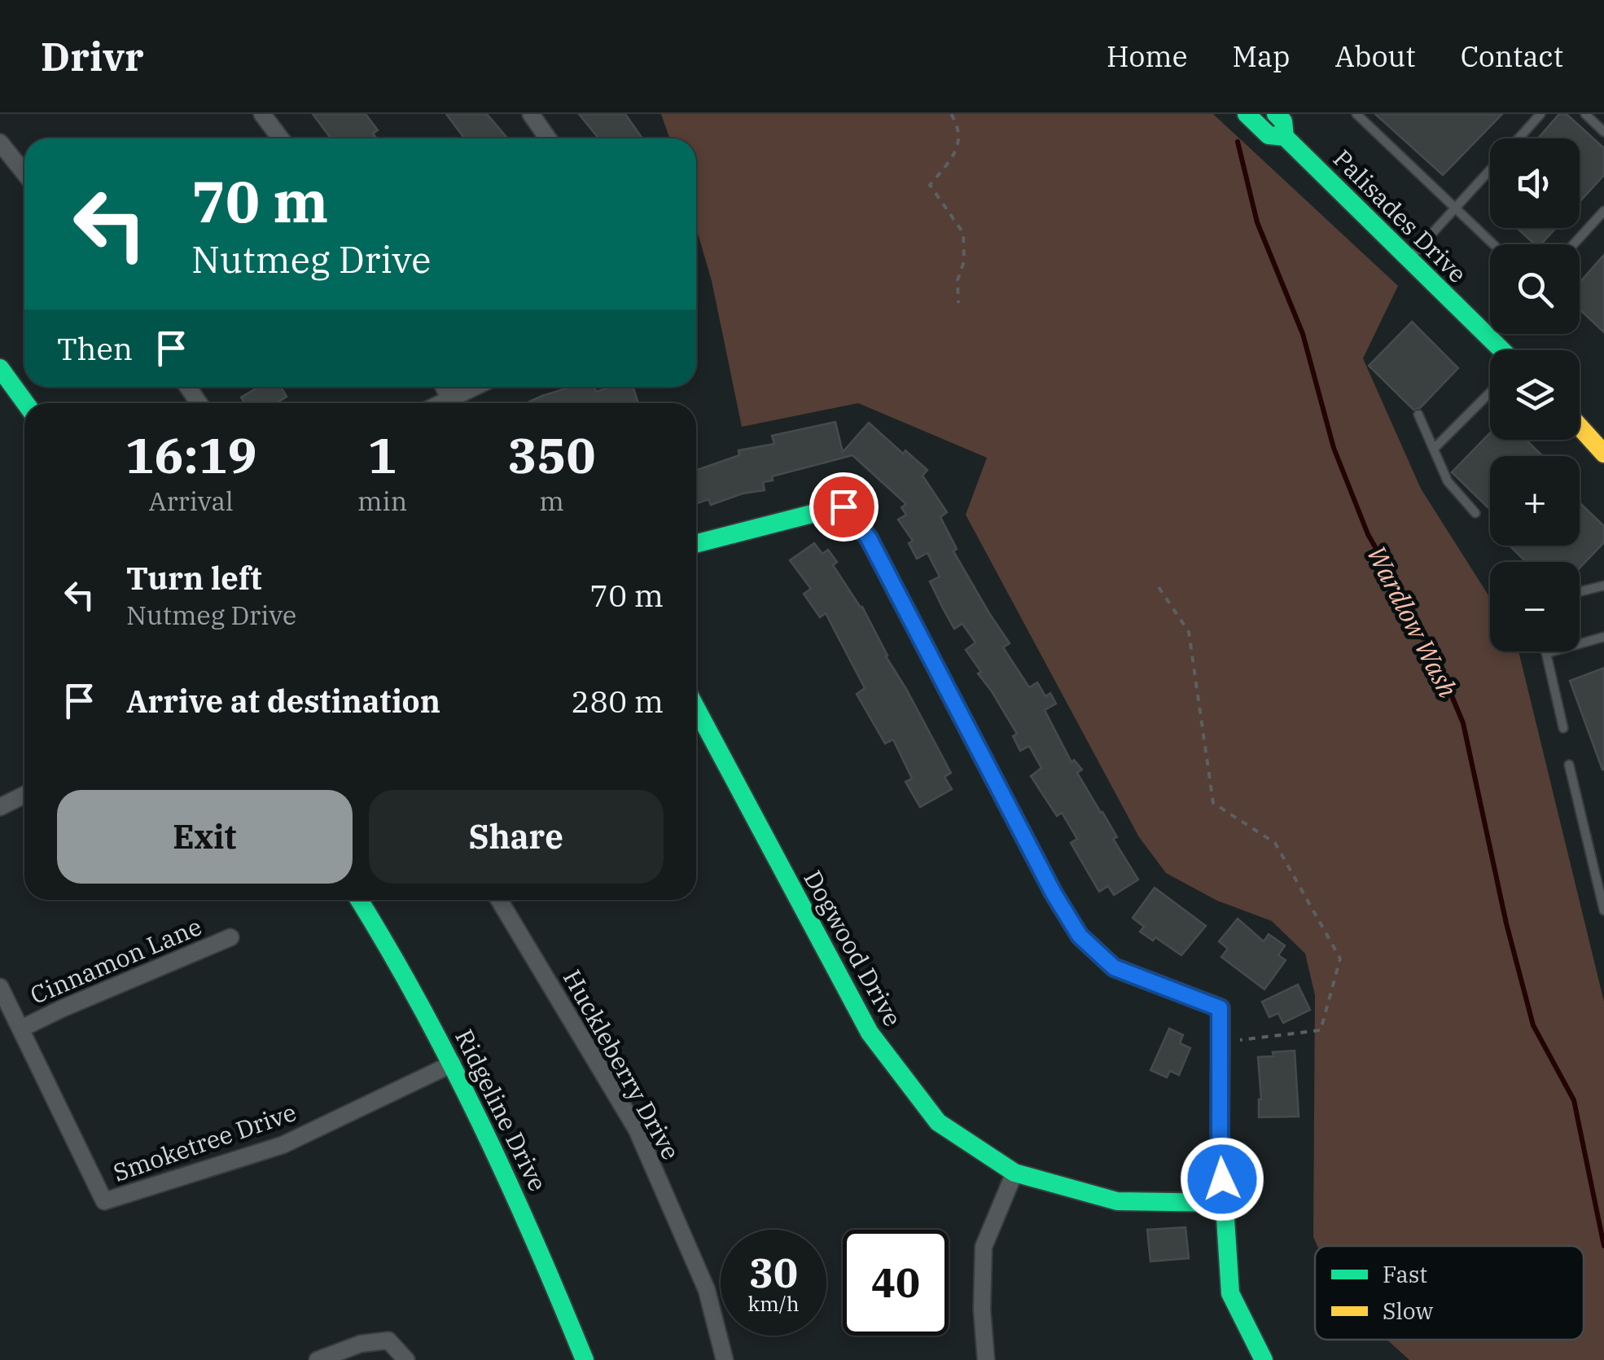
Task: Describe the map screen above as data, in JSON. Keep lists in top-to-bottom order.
{
  "streets": {
    "street": [
      "Palisades Drive",
      "Dogwood Drive",
      "Cinnamon Lane",
      "Huckleberry Drive",
      "Ridgeline Drive",
      "Smoketree Drive"
    ]
  },
  "crossings": [
    ["Cinnamon Lane", "Smoketree Drive"],
    ["Ridgeline Drive", "Smoketree Drive"]
  ],
  "water": ["Wardlow Wash"],
  "legend": ["Fast", "Slow"],
  "page": {
    "header": "Drivr",
    "nav": [
      "Home",
      "Map",
      "About",
      "Contact"
    ],
    "map_buttons": ["+", "−"],
    "turn": ["70 m", "Nutmeg Drive"],
    "then": "Then",
    "eta": [
      "16:19",
      "Arrival",
      "1",
      "min",
      "350",
      "m"
    ],
    "list": [
      {
        "name": "Turn left",
        "note": "Nutmeg Drive",
        "value": "70 m"
      },
      {
        "name": "Arrive at destination",
        "value": "280 m"
      }
    ],
    "buttons": ["Exit", "Share"],
    "speed": "30 km/h",
    "limit": "40"
  }
}
